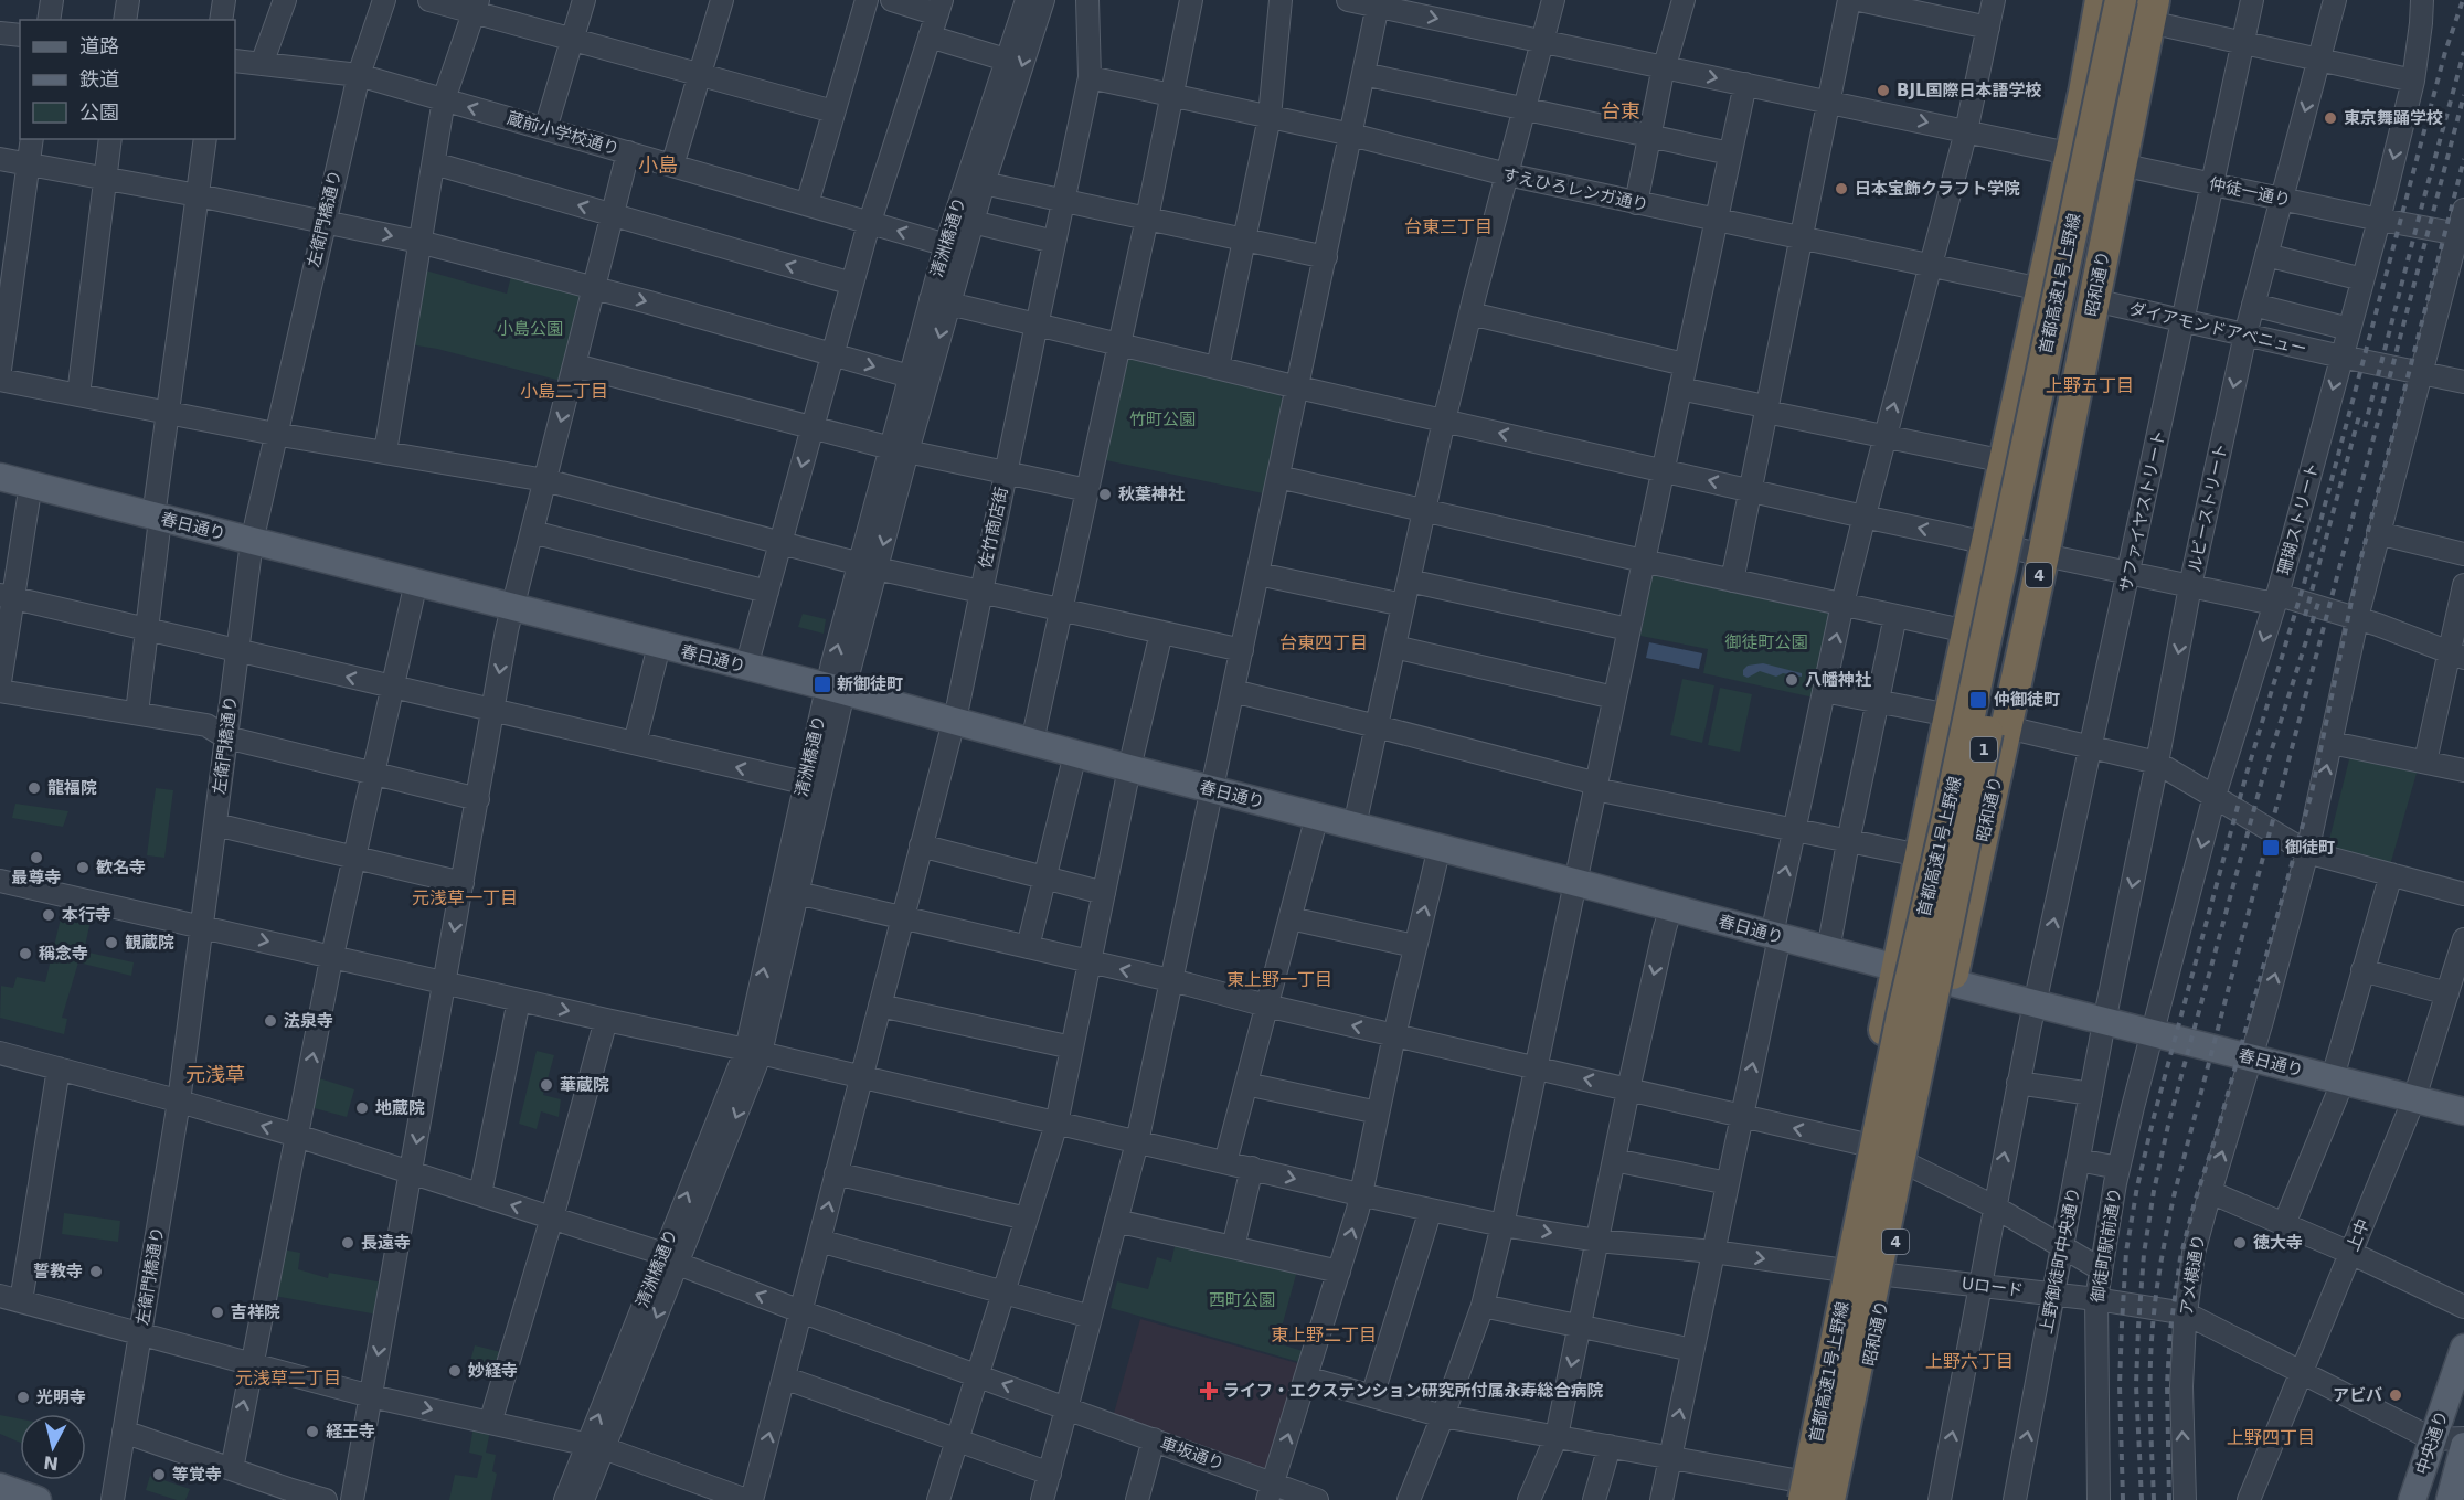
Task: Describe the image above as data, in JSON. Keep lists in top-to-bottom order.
{
  "streets": {
    "highway": [
      "首都高速1号上野線",
      "昭和通り",
      "4",
      "1"
    ],
    "main road": ["春日通り", "中央通り"],
    "street": [
      "蔵前小学校通り",
      "すえひろレンガ通り",
      "仲徒一通り",
      "左衛門橋通り",
      "清洲橋通り",
      "ダイアモンドアベニュー",
      "ルビーストリート",
      "サファイヤストリート",
      "珊瑚ストリート",
      "佐竹商店街",
      "上中",
      "御徒町駅前通り",
      "上野御徒町中央通り",
      "アメ横通り",
      "Uロード",
      "車坂通り"
    ]
  },
  "crossings": [
    ["蔵前小学校通り", "左衛門橋通り"],
    ["蔵前小学校通り", "清洲橋通り"],
    ["すえひろレンガ通り", "佐竹商店街"],
    ["仲徒一通り", "昭和通り"],
    ["仲徒一通り", "ルビーストリート"],
    ["仲徒一通り", "サファイヤストリート"],
    ["仲徒一通り", "珊瑚ストリート"],
    ["仲徒一通り", "アメ横通り"],
    ["左衛門橋通り", "春日通り"],
    ["左衛門橋通り", "車坂通り"],
    ["清洲橋通り", "春日通り"],
    ["清洲橋通り", "車坂通り"],
    ["首都高速1号上野線", "昭和通り"],
    ["昭和通り", "ダイアモンドアベニュー"],
    ["昭和通り", "春日通り"],
    ["昭和通り", "Uロード"],
    ["ダイアモンドアベニュー", "ルビーストリート"],
    ["ダイアモンドアベニュー", "サファイヤストリート"],
    ["ダイアモンドアベニュー", "珊瑚ストリート"],
    ["ダイアモンドアベニュー", "アメ横通り"],
    ["ルビーストリート", "春日通り"],
    ["ルビーストリート", "上野御徒町中央通り"],
    ["サファイヤストリート", "春日通り"],
    ["サファイヤストリート", "Uロード"],
    ["珊瑚ストリート", "春日通り"],
    ["珊瑚ストリート", "御徒町駅前通り"],
    ["春日通り", "佐竹商店街"],
    ["春日通り", "上中"],
    ["春日通り", "御徒町駅前通り"],
    ["春日通り", "上野御徒町中央通り"],
    ["春日通り", "アメ横通り"],
    ["佐竹商店街", "車坂通り"],
    ["上中", "Uロード"],
    ["御徒町駅前通り", "Uロード"],
    ["上野御徒町中央通り", "Uロード"],
    ["アメ横通り", "Uロード"],
    ["Uロード", "中央通り"]
  ],
  "one_way": ["ルビーストリート", "サファイヤストリート", "上野御徒町中央通り"],
  "districts": [
    "台東",
    "小島",
    "台東三丁目",
    "上野五丁目",
    "小島二丁目",
    "台東四丁目",
    "元浅草一丁目",
    "東上野一丁目",
    "元浅草",
    "東上野二丁目",
    "上野六丁目",
    "元浅草二丁目",
    "上野四丁目"
  ],
  "parks": [
    "小島公園",
    "竹町公園",
    "御徒町公園",
    "西町公園"
  ],
  "places": {
    "other": [
      "BJL国際日本語学校",
      "東京舞踊学校",
      "日本宝飾クラフト学院",
      "秋葉神社",
      "八幡神社",
      "龍福院",
      "最尊寺",
      "歓名寺",
      "本行寺",
      "観蔵院",
      "稱念寺",
      "法泉寺",
      "華蔵院",
      "地蔵院",
      "長遠寺",
      "徳大寺",
      "誓教寺",
      "吉祥院",
      "妙経寺",
      "アビバ",
      "光明寺",
      "経王寺",
      "等覚寺"
    ],
    "transit": ["新御徒町", "仲御徒町", "御徒町"],
    "health": ["ライフ・エクステンション研究所付属永寿総合病院"]
  },
  "legend": ["道路", "鉄道", "公園"],
  "north": "bottom"
}
